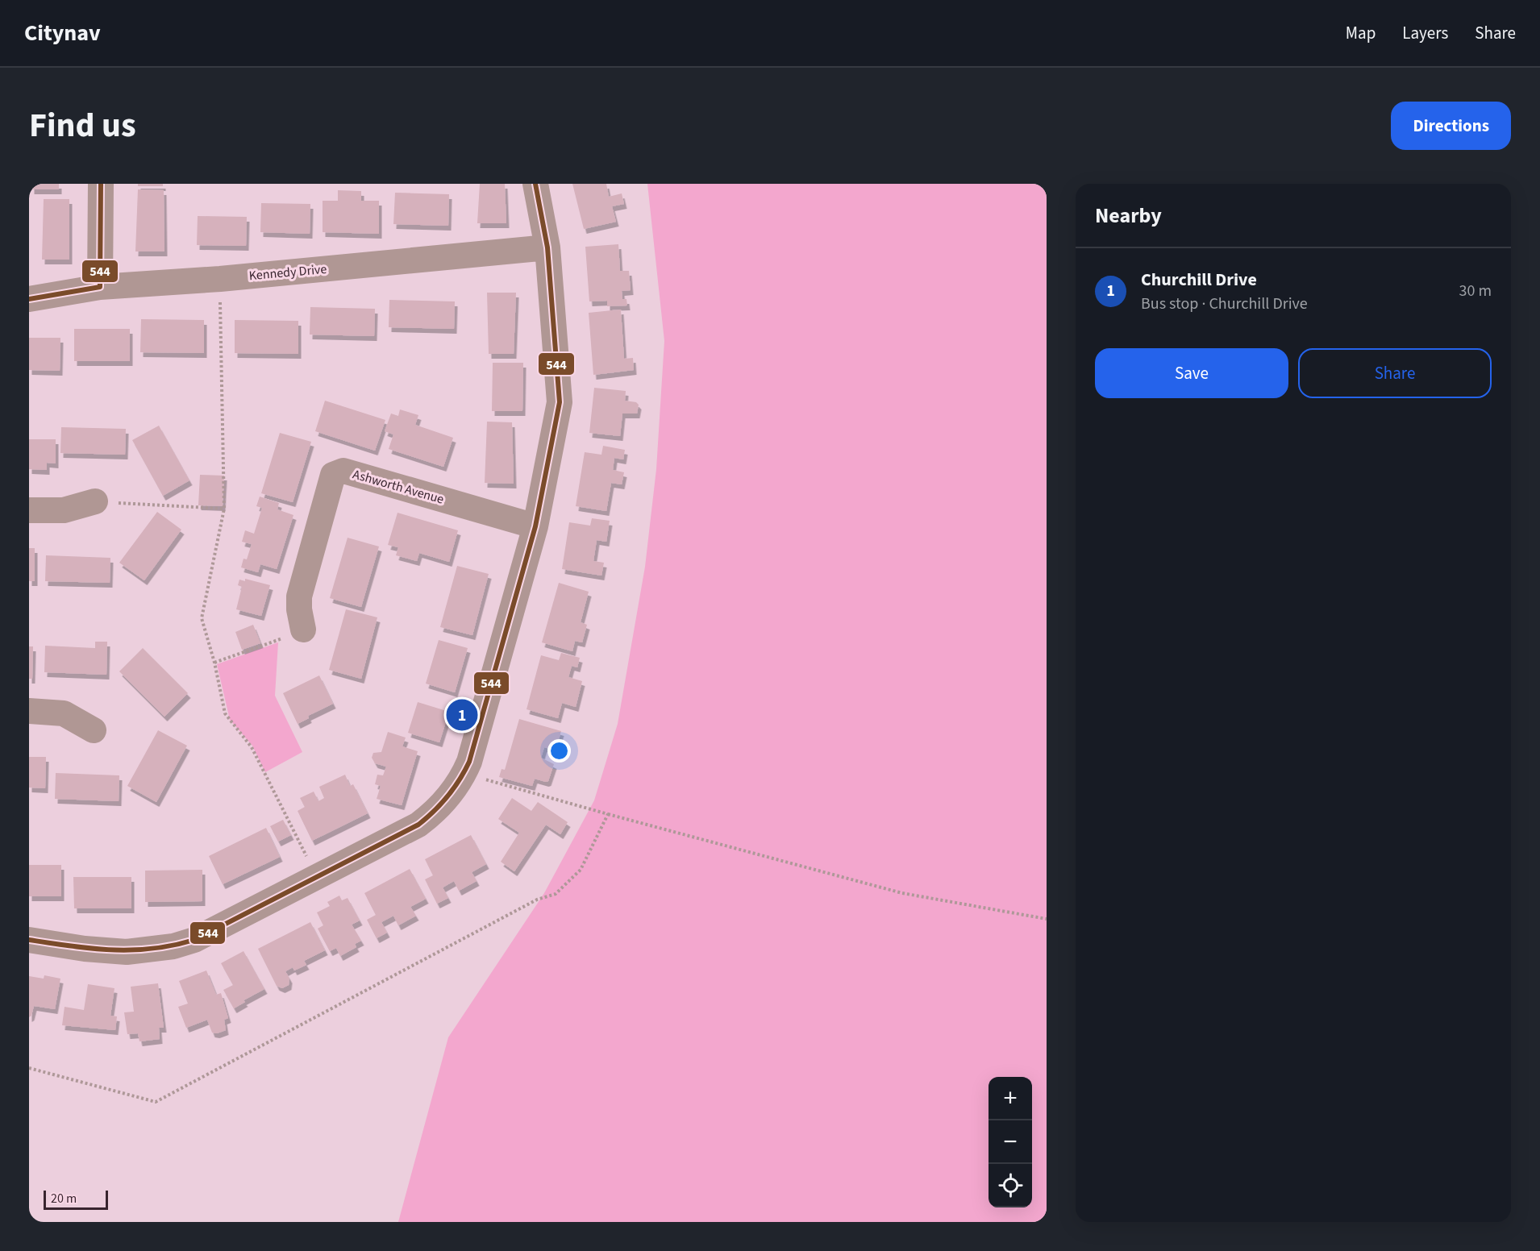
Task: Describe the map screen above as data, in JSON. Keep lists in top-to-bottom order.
{
  "streets": {
    "street": ["Kennedy Drive", "Ashworth Avenue"]
  },
  "lines": ["transit line 544"],
  "scale_bar": "20 m",
  "page": {
    "header": "Citynav",
    "nav": ["Map", "Layers", "Share"],
    "title": "Find us",
    "buttons": [
      "Directions",
      ["Save", "Share"]
    ],
    "heading": "Nearby",
    "list": [
      {
        "mark": "1",
        "name": "Churchill Drive",
        "note": "Bus stop · Churchill Drive",
        "value": "30 m"
      }
    ],
    "pins": "1",
    "map_buttons": ["+", "−"],
    "scale": "20 m"
  }
}
